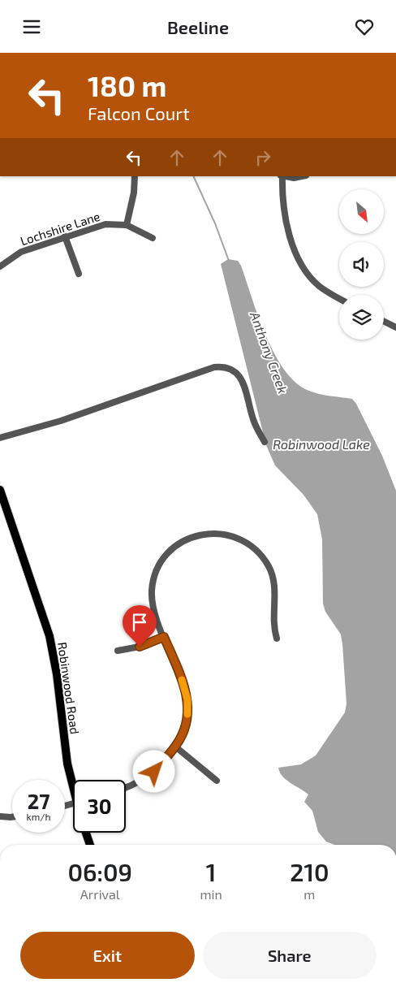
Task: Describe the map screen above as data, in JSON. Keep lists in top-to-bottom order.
{
  "streets": {
    "main road": ["Robinwood Road"],
    "street": ["Lochshire Lane"]
  },
  "water": ["Anthony Creek", "Robinwood Lake"],
  "north": "bottom right",
  "page": {
    "header": "Beeline",
    "turn": ["180 m", "Falcon Court"],
    "speed": "27 km/h",
    "limit": "30",
    "eta": [
      "06:09",
      "Arrival",
      "1",
      "min",
      "210",
      "m"
    ],
    "buttons": ["Exit", "Share"]
  }
}
